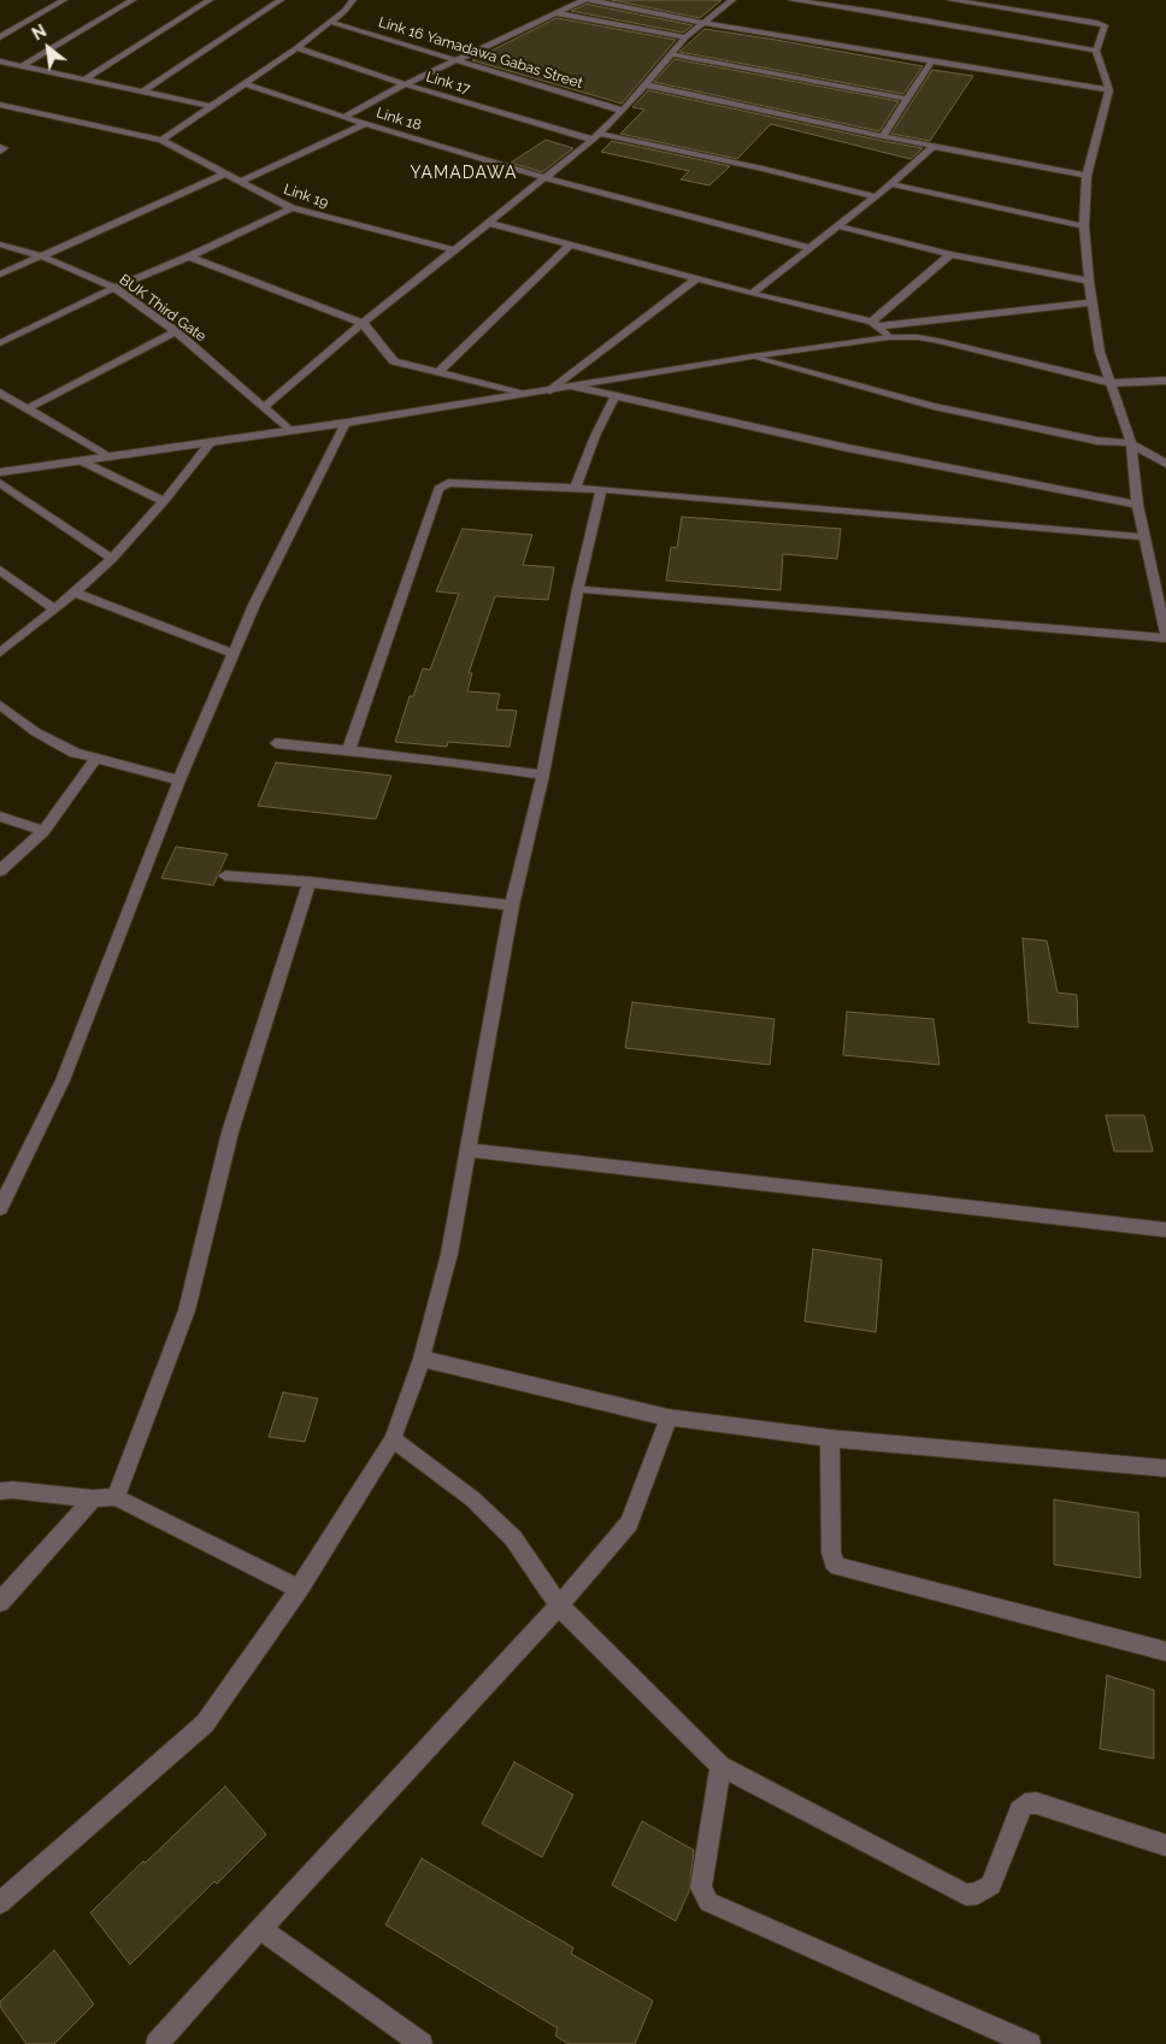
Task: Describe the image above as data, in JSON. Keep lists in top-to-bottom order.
{
  "streets": {
    "street": [
      "Link 16 Yamadawa Gabas Street",
      "Link 17",
      "Link 18",
      "Link 19",
      "BUK Third Gate"
    ]
  },
  "districts": ["YAMADAWA"],
  "north": "top left"
}
